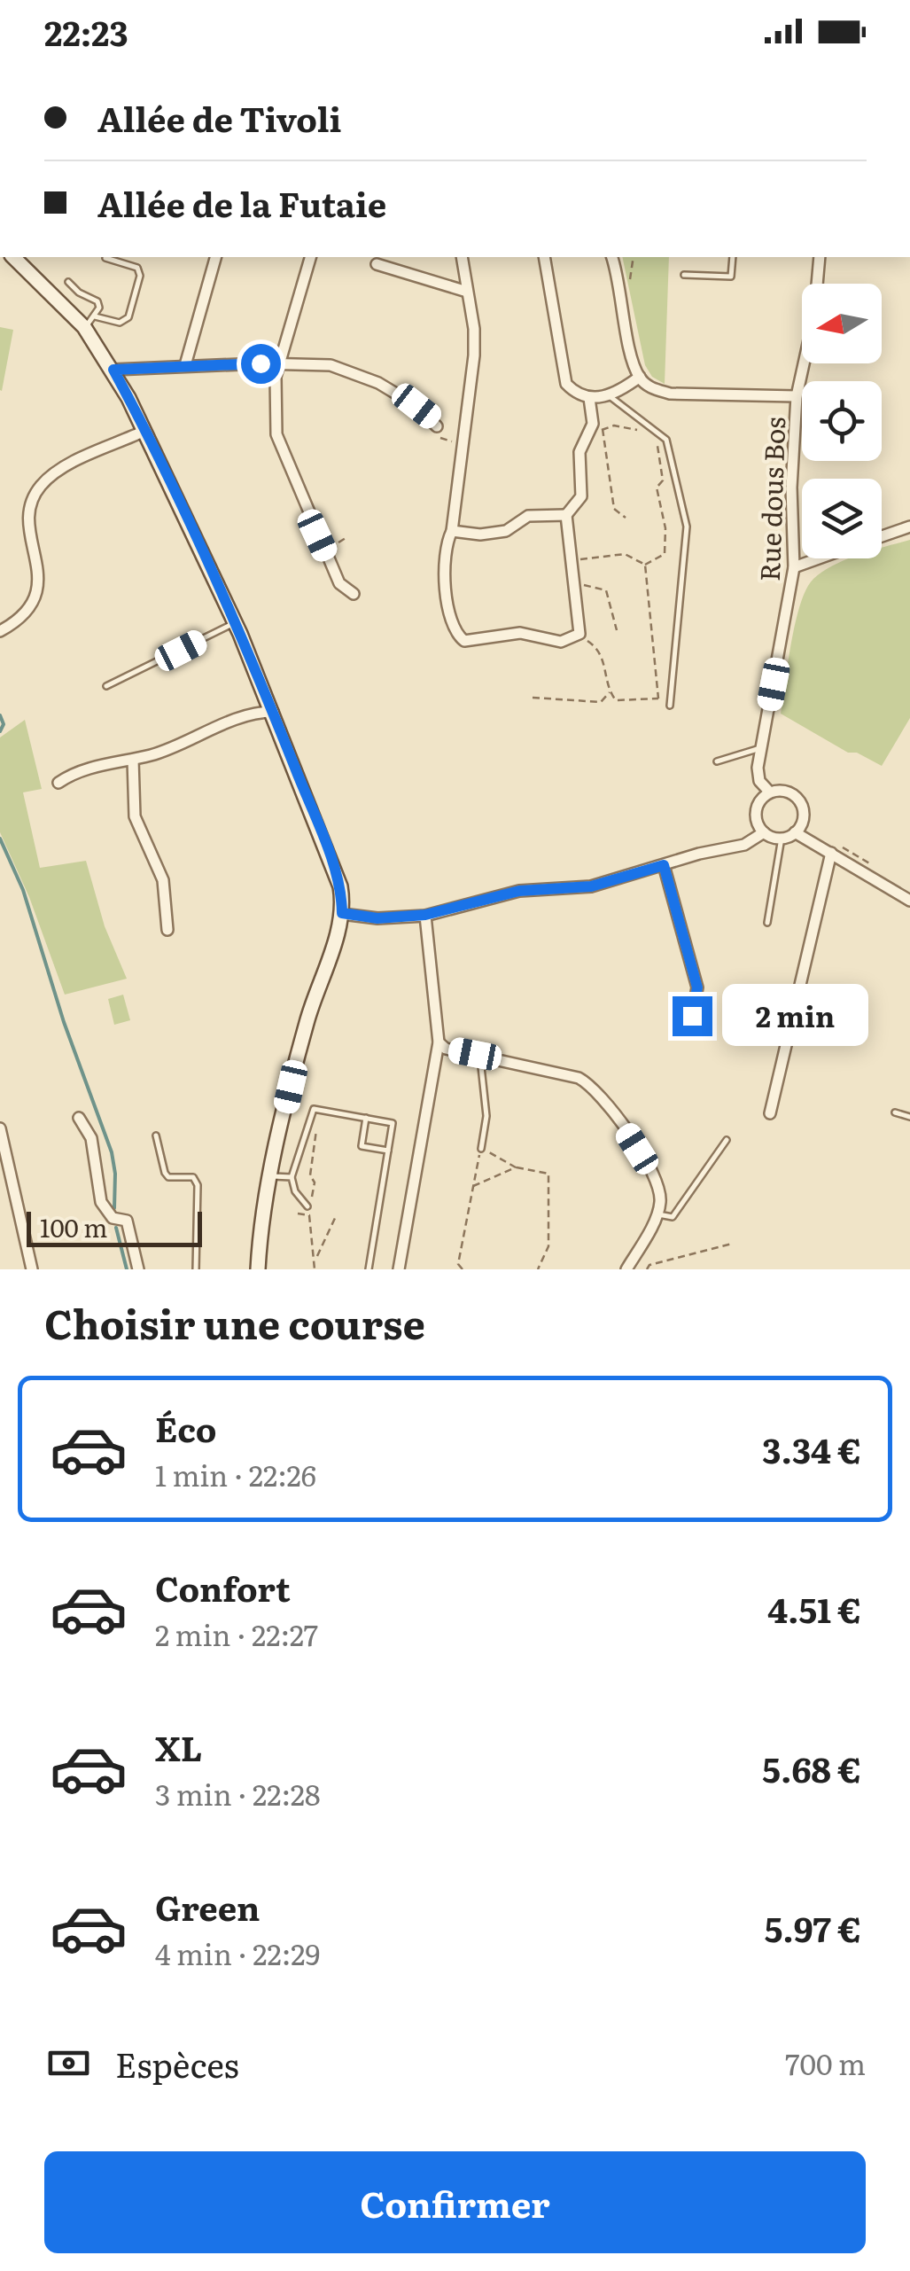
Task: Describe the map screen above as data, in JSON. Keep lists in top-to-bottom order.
{
  "streets": {
    "street": ["Rue dous Bos"]
  },
  "scale_bar": "100 m",
  "north": "left",
  "page": {
    "status": "22:23",
    "banner": ["Allée de Tivoli", "Allée de la Futaie"],
    "bubble": "2 min",
    "scale": "100 m",
    "heading": "Choisir une course",
    "list": [
      {
        "name": "Éco",
        "note": "1 min · 22:26",
        "value": "3.34 €"
      },
      {
        "name": "Confort",
        "note": "2 min · 22:27",
        "value": "4.51 €"
      },
      {
        "name": "XL",
        "note": "3 min · 22:28",
        "value": "5.68 €"
      },
      {
        "name": "Green",
        "note": "4 min · 22:29",
        "value": "5.97 €"
      }
    ],
    "pay": ["Espèces", "700 m"],
    "buttons": "Confirmer"
  }
}
